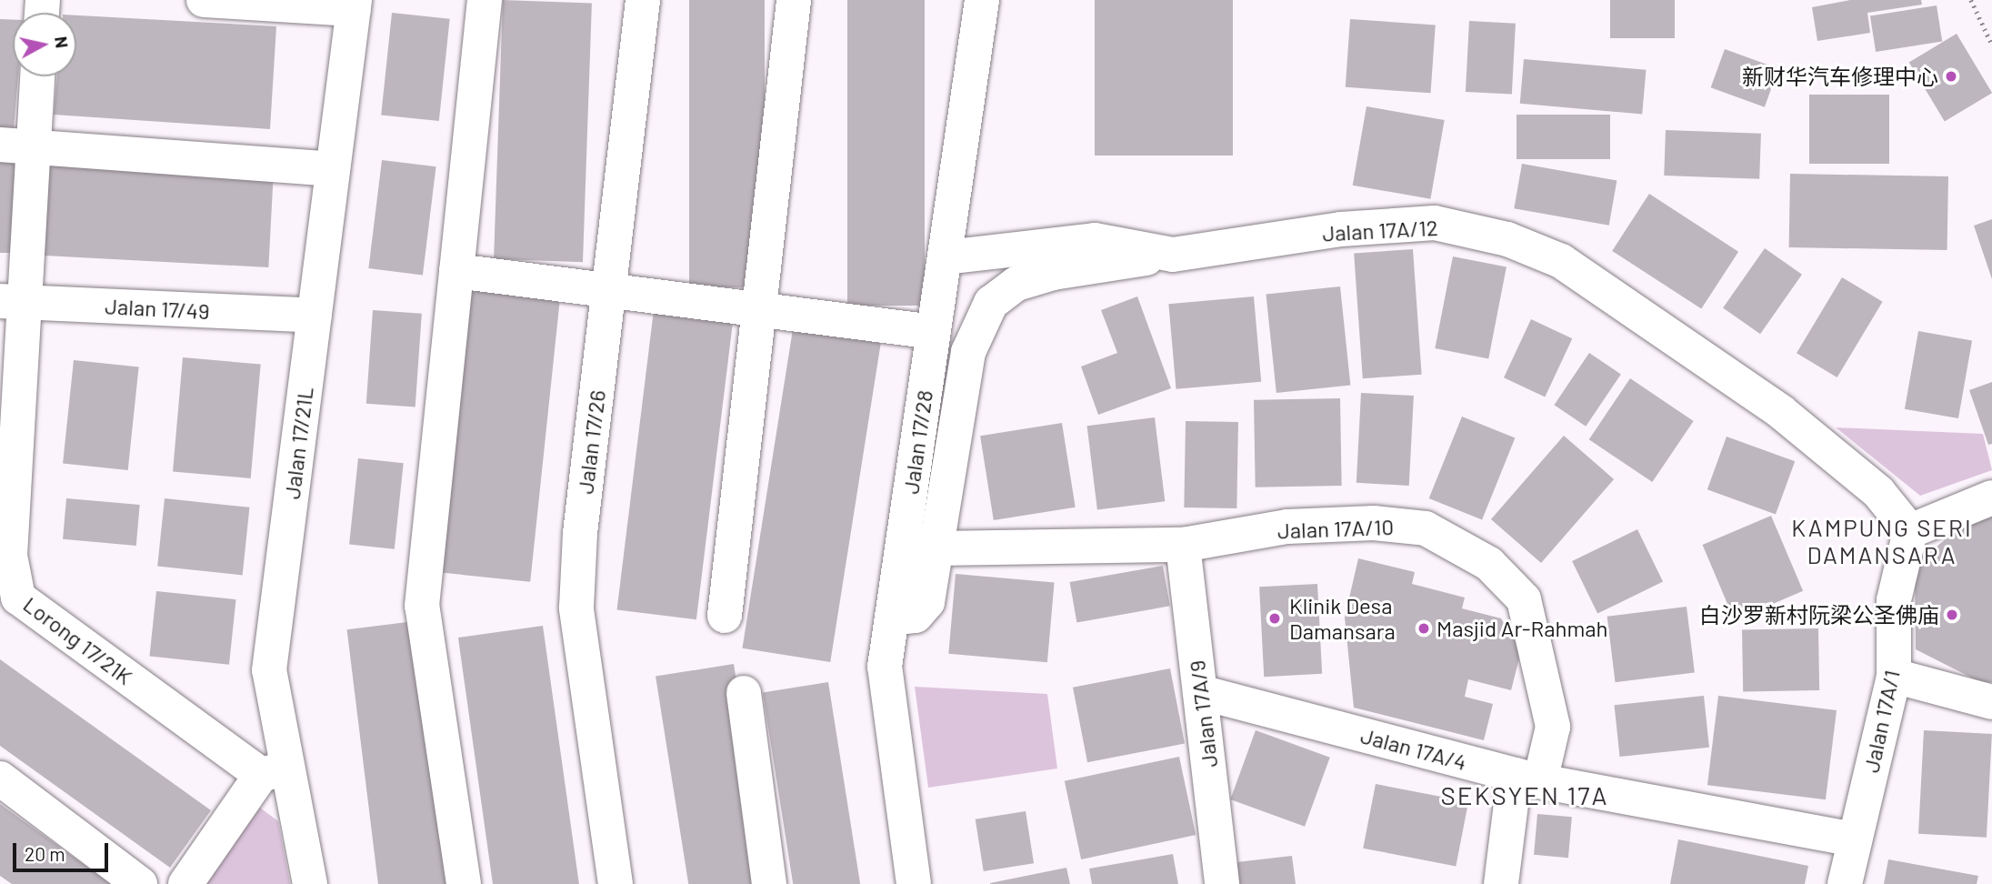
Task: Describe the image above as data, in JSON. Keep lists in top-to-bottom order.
{
  "streets": {
    "street": [
      "Jalan 17A/12",
      "Jalan 17/49",
      "Jalan 17/26",
      "Jalan 17/28",
      "Jalan 17/21L",
      "Jalan 17A/10",
      "Lorong 17/21K",
      "Jalan 17A/9",
      "Jalan 17A/1",
      "Jalan 17A/4"
    ]
  },
  "crossings": [
    ["Jalan 17A/12", "Jalan 17/28"],
    ["Jalan 17A/12", "Jalan 17A/1"],
    ["Jalan 17/49", "Jalan 17/21L"],
    ["Jalan 17/49", "Lorong 17/21K"],
    ["Jalan 17/21L", "Lorong 17/21K"],
    ["Jalan 17A/10", "Jalan 17A/9"],
    ["Jalan 17A/10", "Jalan 17A/4"],
    ["Jalan 17A/9", "Jalan 17A/4"],
    ["Jalan 17A/1", "Jalan 17A/4"]
  ],
  "districts": ["KAMPUNG SERI DAMANSARA", "SEKSYEN 17A"],
  "places": [
    "新财华汽车修理中心",
    "白沙罗新村阮梁公圣佛庙",
    "Klinik Desa Damansara",
    "Masjid Ar-Rahmah"
  ],
  "scale_bar": "20 m",
  "north": "right"
}
